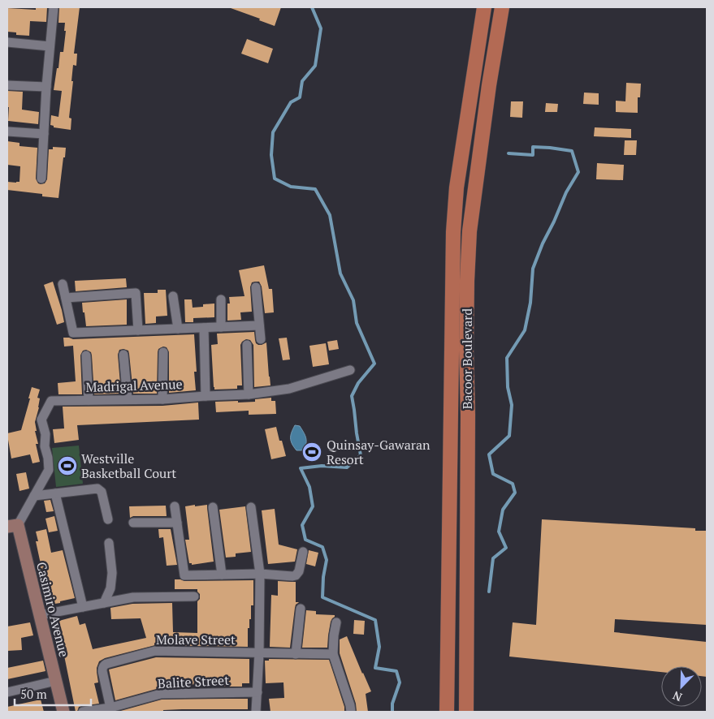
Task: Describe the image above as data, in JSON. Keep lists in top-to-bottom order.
{
  "streets": {
    "main road": ["Bacoor Boulevard"],
    "street": [
      "Madrigal Avenue",
      "Casimiro Avenue",
      "Molave Street",
      "Balite Street"
    ]
  },
  "crossings": [
    ["Madrigal Avenue", "Casimiro Avenue"],
    ["Molave Street", "Balite Street"]
  ],
  "places": {
    "sports": ["Quinsay-Gawaran Resort", "Westville Basketball Court"]
  },
  "scale_bar": "50 m",
  "north": "bottom left"
}
